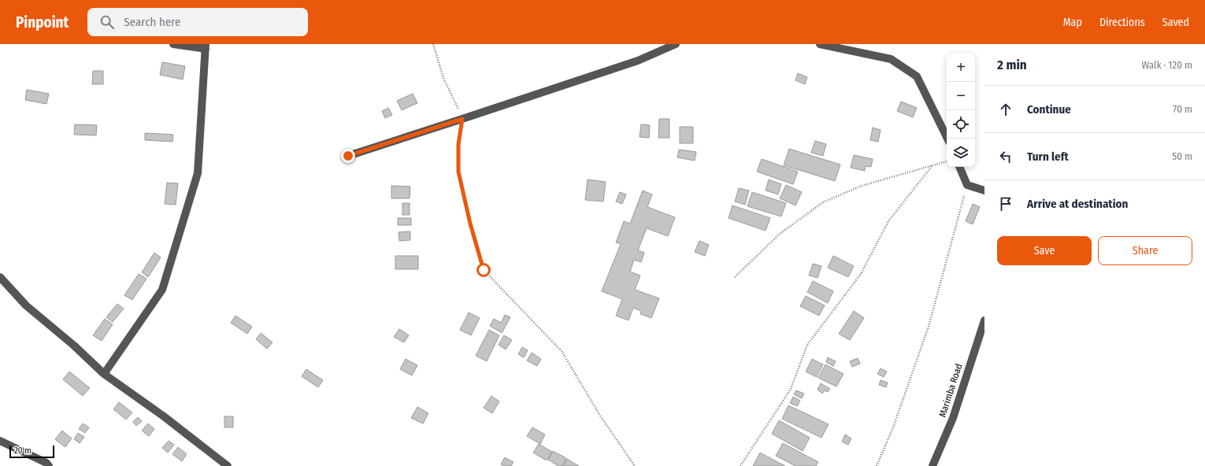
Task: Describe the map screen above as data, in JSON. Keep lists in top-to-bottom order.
{
  "streets": {
    "street": ["Marimba Road"]
  },
  "scale_bar": "20 m",
  "page": {
    "header": "Pinpoint",
    "search": "Search here",
    "nav": ["Map", "Directions", "Saved"],
    "heading": ["2 min", "Walk · 120 m"],
    "map_buttons": ["+", "−"],
    "list": [
      ["Continue", "70 m"],
      ["Turn left", "50 m"],
      "Arrive at destination"
    ],
    "buttons": ["Save", "Share"],
    "scale": "20 m"
  }
}
